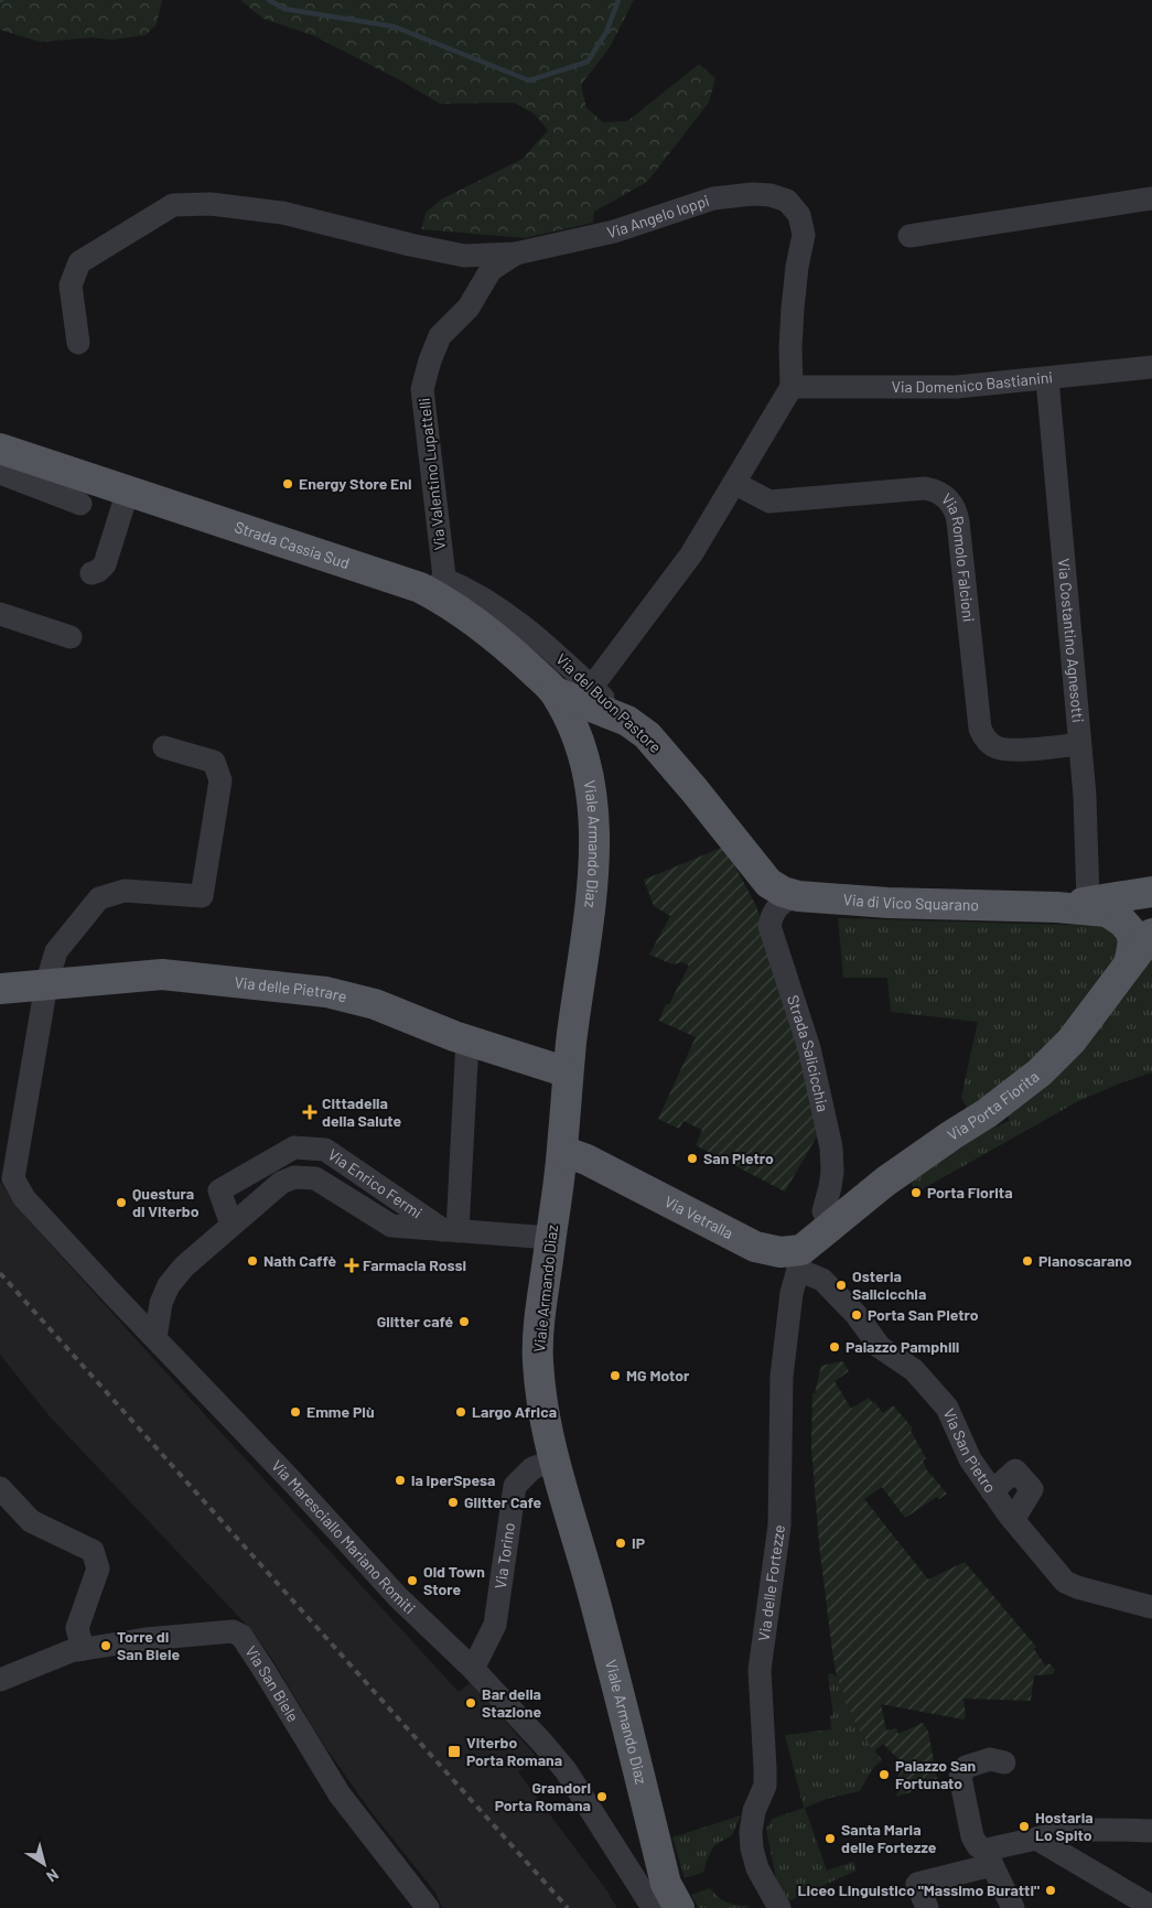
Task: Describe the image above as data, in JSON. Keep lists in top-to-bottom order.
{
  "streets": {
    "main road": [
      "Strada Cassia Sud",
      "Via del Buon Pastore",
      "Viale Armando Diaz",
      "Via di Vico Squarano",
      "Via delle Pietrare",
      "Via Porta Fiorita",
      "Via Vetralla"
    ],
    "street": [
      "Via Angelo Ioppi",
      "Via Domenico Bastianini",
      "Via Valentino Lupattelli",
      "Via Romolo Falcioni",
      "Via Costantino Agnesotti",
      "Strada Salicicchia",
      "Via Enrico Fermi",
      "Via San Pietro",
      "Via Maresciallo Mariano Romiti",
      "Via Torino",
      "Via delle Fortezze",
      "Via San Biele"
    ]
  },
  "crossings": [
    ["Via Angelo Ioppi", "Via Domenico Bastianini"],
    ["Via Angelo Ioppi", "Via Valentino Lupattelli"],
    ["Via Domenico Bastianini", "Via Costantino Agnesotti"],
    ["Via Valentino Lupattelli", "Strada Cassia Sud"],
    ["Via Valentino Lupattelli", "Via del Buon Pastore"],
    ["Strada Cassia Sud", "Via del Buon Pastore"],
    ["Strada Cassia Sud", "Viale Armando Diaz"],
    ["Via Romolo Falcioni", "Via Costantino Agnesotti"],
    ["Via del Buon Pastore", "Via di Vico Squarano"],
    ["Viale Armando Diaz", "Via delle Pietrare"],
    ["Viale Armando Diaz", "Via Enrico Fermi"],
    ["Viale Armando Diaz", "Via Vetralla"],
    ["Viale Armando Diaz", "Via Torino"],
    ["Via di Vico Squarano", "Strada Salicicchia"],
    ["Via delle Pietrare", "Via Maresciallo Mariano Romiti"],
    ["Strada Salicicchia", "Via Porta Fiorita"],
    ["Via Enrico Fermi", "Via Maresciallo Mariano Romiti"],
    ["Via Vetralla", "Via San Pietro"],
    ["Via Vetralla", "Via delle Fortezze"],
    ["Via San Pietro", "Via delle Fortezze"],
    ["Via Maresciallo Mariano Romiti", "Via Torino"]
  ],
  "places": {
    "other": [
      "Energy Store Eni",
      "San Pietro",
      "Porta Fiorita",
      "Questura di Viterbo",
      "Nath Caffè",
      "Pianoscarano",
      "Osteria Salicicchia",
      "Porta San Pietro",
      "Glitter café",
      "Palazzo Pamphili",
      "MG Motor",
      "Emme Più",
      "Largo Africa",
      "la IperSpesa",
      "Glitter Cafe",
      "IP",
      "Old Town Store",
      "Torre di San Biele",
      "Bar della Stazione",
      "Palazzo San Fortunato",
      "Grandori Porta Romana",
      "Hostaria Lo Spito",
      "Santa Maria delle Fortezze",
      "Liceo Linguistico \"Massimo Buratti\""
    ],
    "health": ["Cittadella della Salute", "Farmacia Rossi"],
    "transit": ["Viterbo Porta Romana"]
  },
  "north": "bottom right"
}
